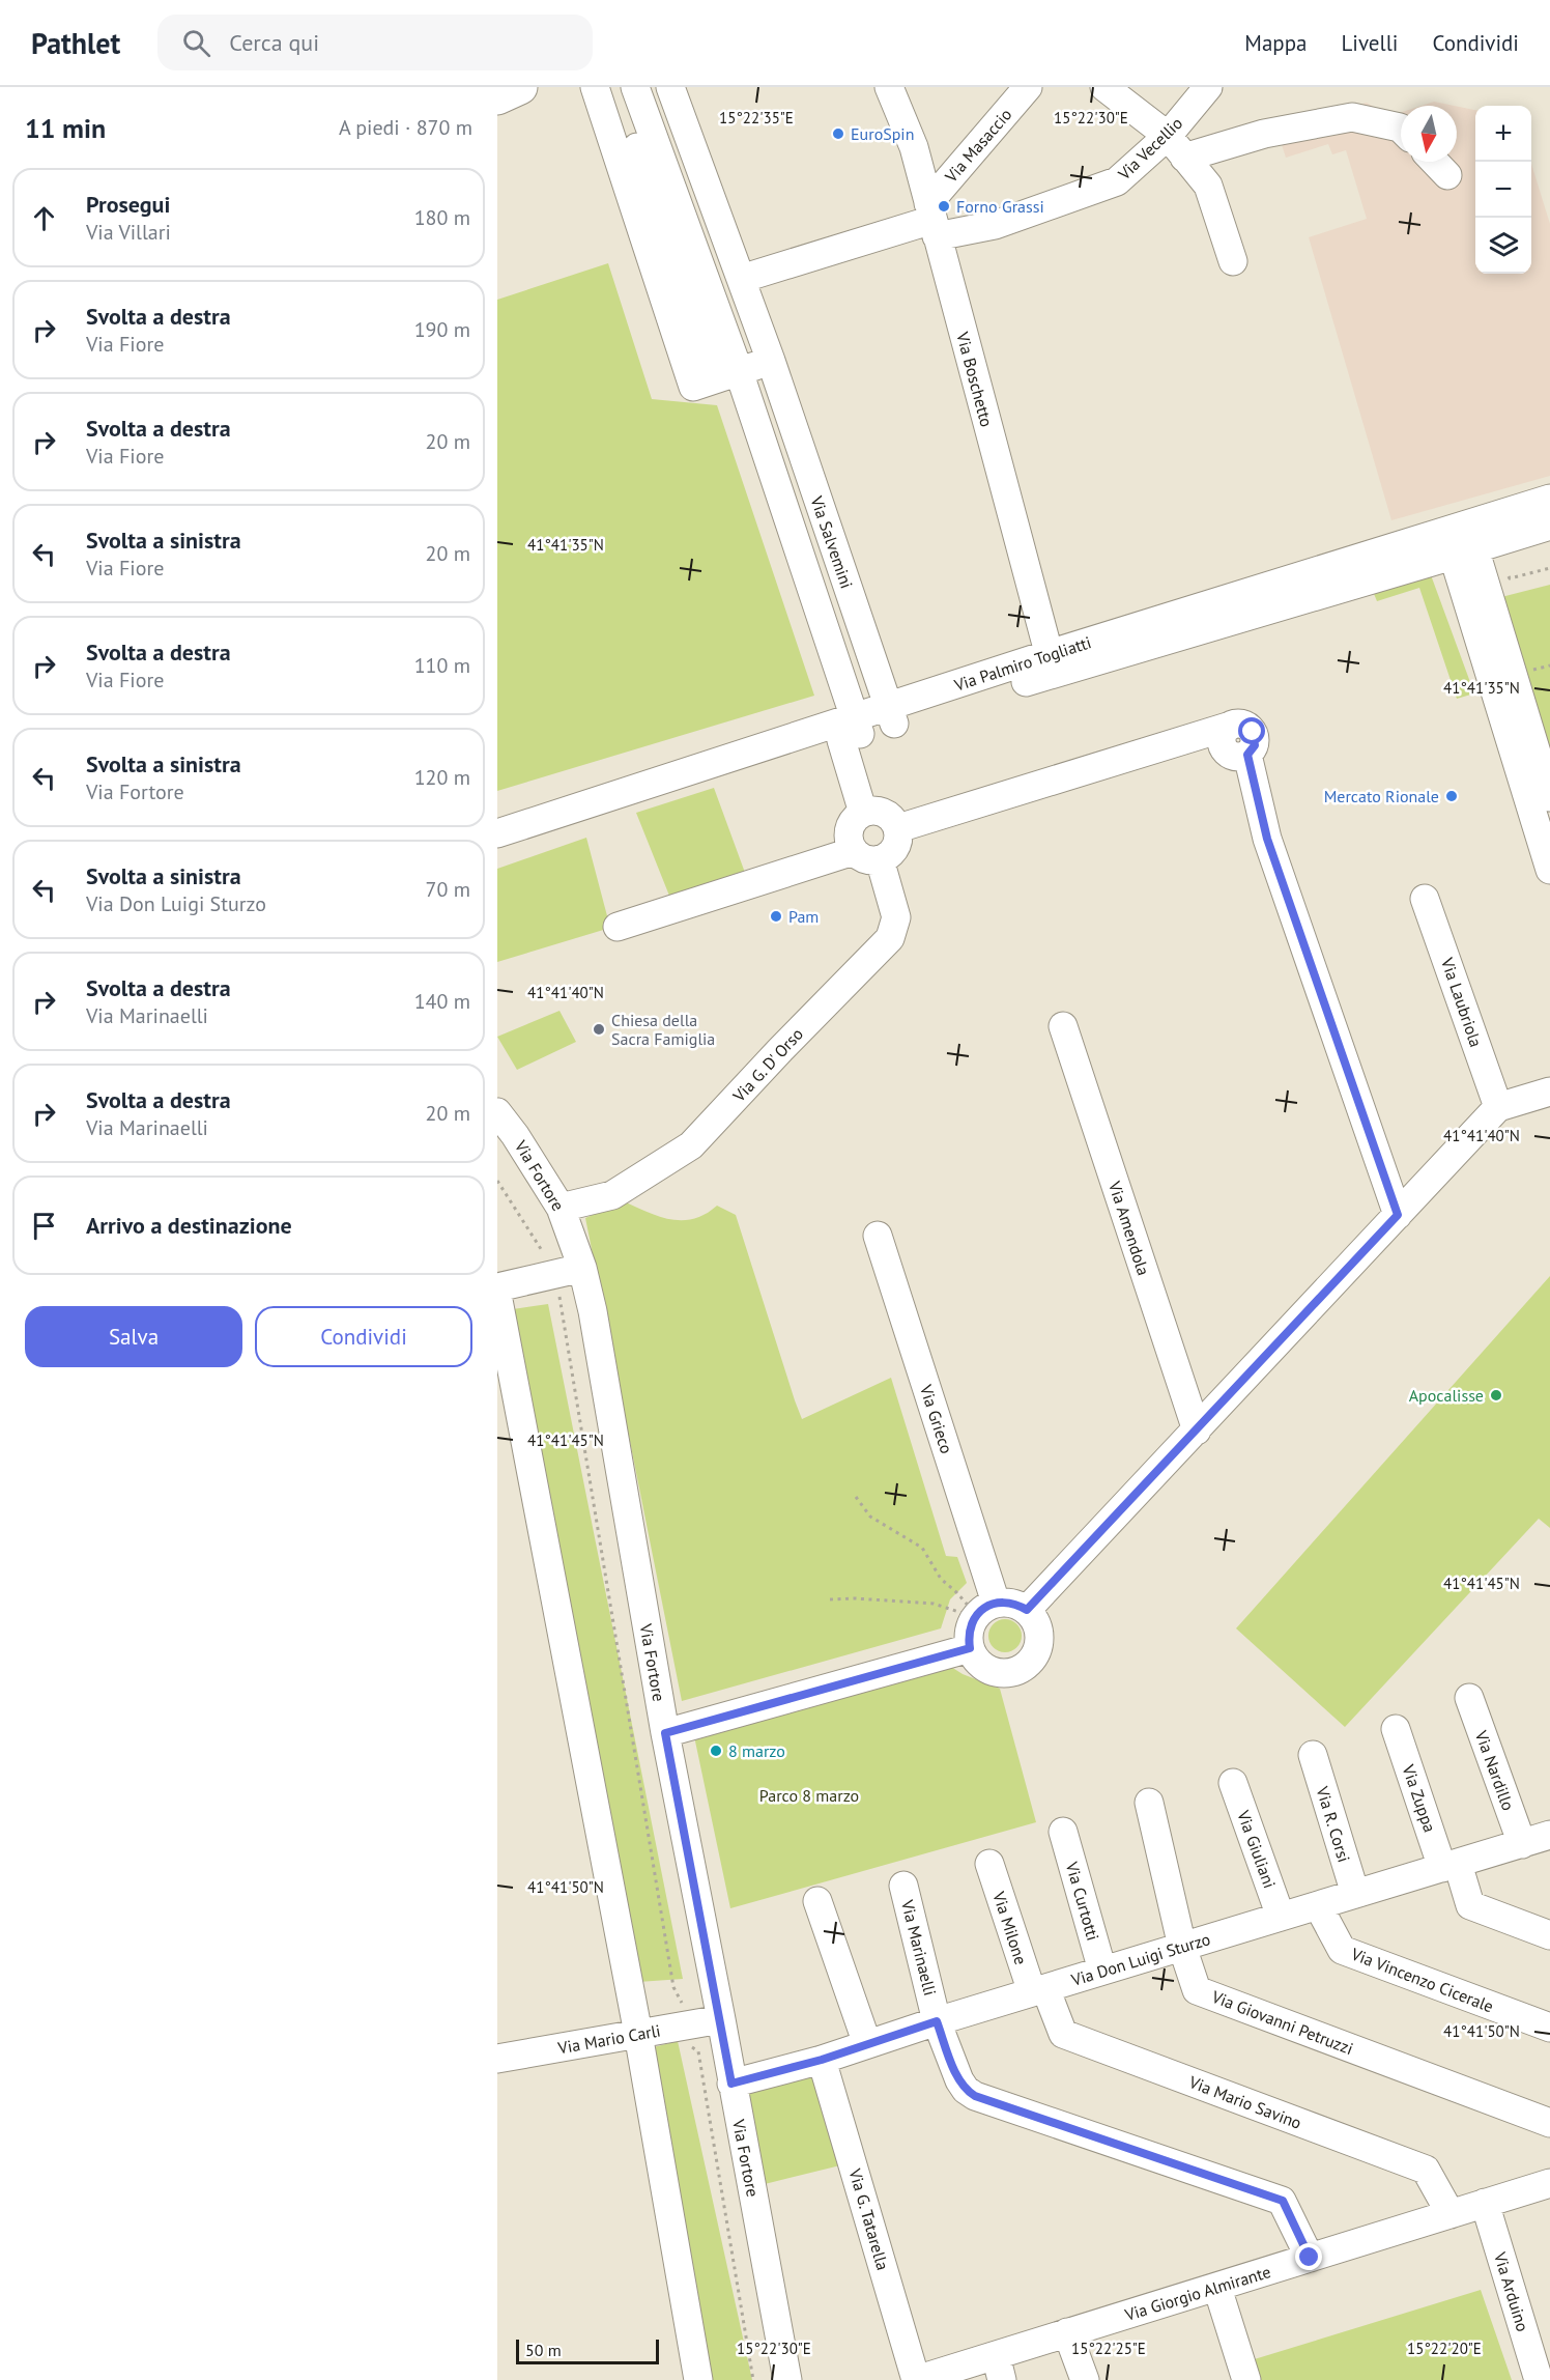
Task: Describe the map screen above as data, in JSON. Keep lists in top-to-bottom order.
{
  "streets": {
    "street": [
      "Via Masaccio",
      "Via Vecellio",
      "Via Boschetto",
      "Via Salvemini",
      "Via Palmiro Togliatti",
      "Via Laubriola",
      "Via G. D' Orso",
      "Via Fortore",
      "Via Amendola",
      "Via Grieco",
      "Via Nardillo",
      "Via Zuppa",
      "Via R. Corsi",
      "Via Giuliani",
      "Via Curtotti",
      "Via Milone",
      "Via Marinaelli",
      "Via Don Luigi Sturzo",
      "Via Vincenzo Cicerale",
      "Via Giovanni Petruzzi",
      "Via Mario Carli",
      "Via Mario Savino",
      "Via G. Tatarella",
      "Via Arduino",
      "Via Giorgio Almirante"
    ]
  },
  "crossings": [
    ["Via Masaccio", "Via Vecellio"],
    ["Via Masaccio", "Via Boschetto"],
    ["Via Vecellio", "Via Boschetto"],
    ["Via Vecellio", "Via Salvemini"],
    ["Via Boschetto", "Via Palmiro Togliatti"],
    ["Via Salvemini", "Via Palmiro Togliatti"],
    ["Via G. D' Orso", "Via Fortore"],
    ["Via Fortore", "Via Don Luigi Sturzo"],
    ["Via Fortore", "Via Mario Carli"],
    ["Via Nardillo", "Via Don Luigi Sturzo"],
    ["Via Zuppa", "Via Don Luigi Sturzo"],
    ["Via R. Corsi", "Via Don Luigi Sturzo"],
    ["Via Giuliani", "Via Don Luigi Sturzo"],
    ["Via Curtotti", "Via Don Luigi Sturzo"],
    ["Via Milone", "Via Don Luigi Sturzo"],
    ["Via Milone", "Via Mario Savino"],
    ["Via Marinaelli", "Via Don Luigi Sturzo"],
    ["Via Marinaelli", "Via Giorgio Almirante"],
    ["Via Don Luigi Sturzo", "Via Vincenzo Cicerale"],
    ["Via Don Luigi Sturzo", "Via Giovanni Petruzzi"],
    ["Via Don Luigi Sturzo", "Via Mario Savino"],
    ["Via Don Luigi Sturzo", "Via G. Tatarella"],
    ["Via Mario Savino", "Via Giorgio Almirante"],
    ["Via G. Tatarella", "Via Giorgio Almirante"],
    ["Via Arduino", "Via Giorgio Almirante"]
  ],
  "parks": ["Parco 8 marzo"],
  "places": [
    "EuroSpin",
    "Forno Grassi",
    "Mercato Rionale",
    "Pam",
    "Chiesa della Sacra Famiglia",
    "Apocalisse",
    "8 marzo"
  ],
  "scale_bar": "50 m",
  "north": "bottom",
  "page": {
    "header": "Pathlet",
    "search": "Cerca qui",
    "nav": ["Mappa", "Livelli", "Condividi"],
    "heading": ["11 min", "A piedi · 870 m"],
    "map_buttons": ["+", "−"],
    "list": [
      ["Prosegui", "Via Villari", "180 m"],
      ["Svolta a destra", "Via Fiore", "190 m"],
      ["Svolta a destra", "Via Fiore", "20 m"],
      ["Svolta a sinistra", "Via Fiore", "20 m"],
      ["Svolta a destra", "Via Fiore", "110 m"],
      ["Svolta a sinistra", "Via Fortore", "120 m"],
      ["Svolta a sinistra", "Via Don Luigi Sturzo", "70 m"],
      ["Svolta a destra", "Via Marinaelli", "140 m"],
      ["Svolta a destra", "Via Marinaelli", "20 m"],
      "Arrivo a destinazione"
    ],
    "buttons": ["Salva", "Condividi"],
    "scale": "50 m"
  },
  "coordinates": [
    "15°22'35\"E",
    "15°22'30\"E",
    "41°41'35\"N",
    "41°41'40\"N",
    "41°41'45\"N",
    "41°41'50\"N",
    "15°22'25\"E",
    "15°22'20\"E"
  ]
}
